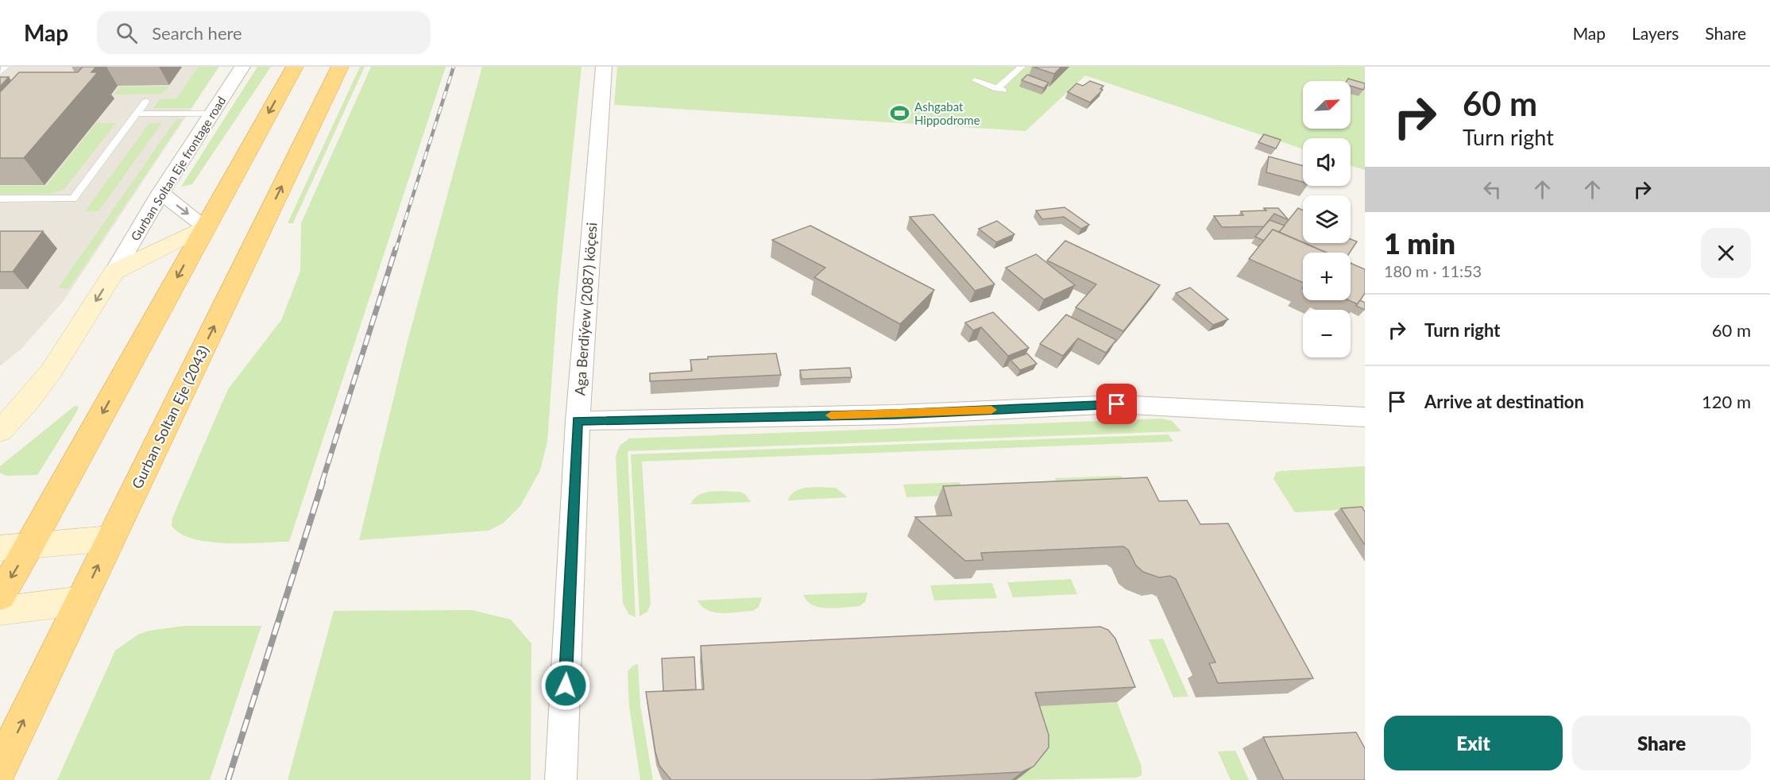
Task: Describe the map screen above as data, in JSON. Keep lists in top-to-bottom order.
{
  "streets": {
    "highway": ["Gurban Soltan Eje (2043)"],
    "street": ["Gurban Soltan Eje frontage road", "Aga Berdiýew (2087) köçesi"]
  },
  "places": {
    "sports": ["Ashgabat Hippodrome"]
  },
  "north": "top right",
  "page": {
    "header": "Map",
    "search": "Search here",
    "nav": ["Map", "Layers", "Share"],
    "turn": ["60 m", "Turn right"],
    "map_buttons": ["+", "−"],
    "heading": ["1 min", "180 m · 11:53"],
    "list": [
      {
        "name": "Turn right",
        "value": "60 m"
      },
      {
        "name": "Arrive at destination",
        "value": "120 m"
      }
    ],
    "buttons": ["Exit", "Share"]
  }
}
